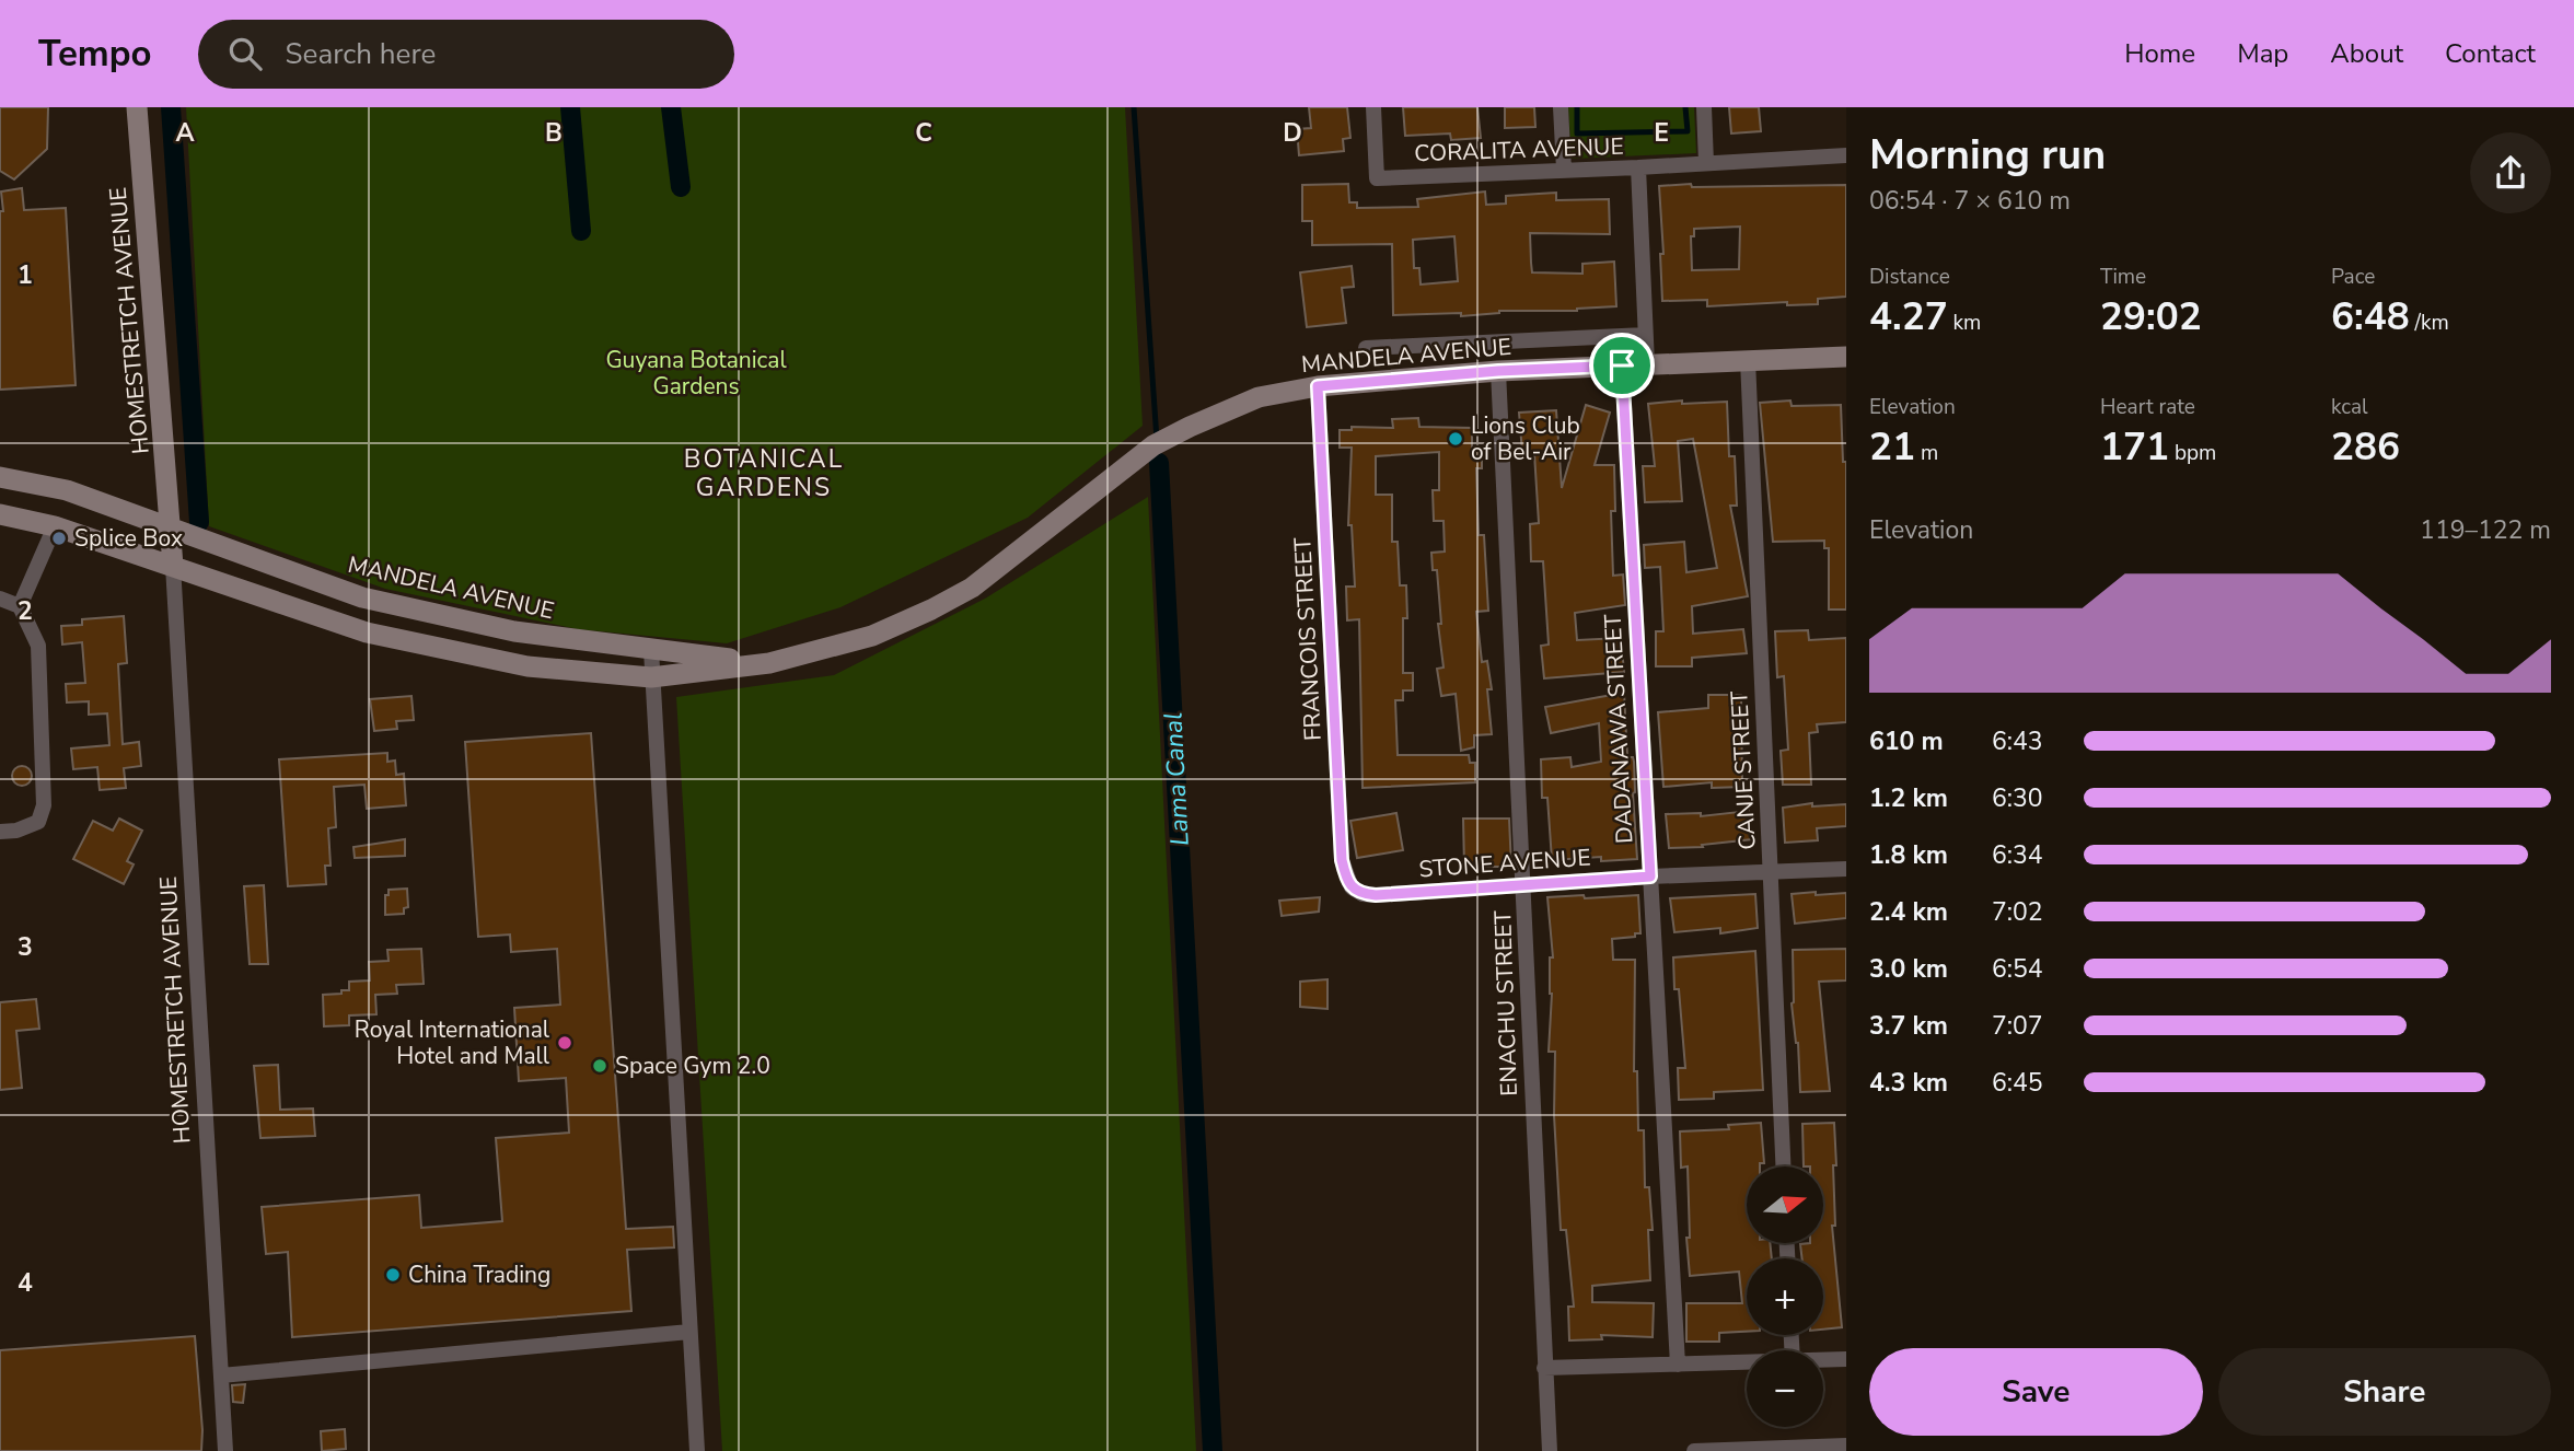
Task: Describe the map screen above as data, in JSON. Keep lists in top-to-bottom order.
{
  "streets": {
    "main road": ["HOMESTRETCH AVENUE", "MANDELA AVENUE"],
    "street": [
      "CORALITA AVENUE",
      "FRANCOIS STREET",
      "DADANAWA STREET",
      "CANJE STREET",
      "STONE AVENUE",
      "ENACHU STREET"
    ]
  },
  "crossings": [
    ["HOMESTRETCH AVENUE", "MANDELA AVENUE"],
    ["MANDELA AVENUE", "FRANCOIS STREET"],
    ["MANDELA AVENUE", "DADANAWA STREET"],
    ["MANDELA AVENUE", "CANJE STREET"],
    ["MANDELA AVENUE", "ENACHU STREET"],
    ["FRANCOIS STREET", "STONE AVENUE"],
    ["DADANAWA STREET", "STONE AVENUE"],
    ["CANJE STREET", "STONE AVENUE"],
    ["STONE AVENUE", "ENACHU STREET"]
  ],
  "districts": ["BOTANICAL GARDENS"],
  "water": ["Lama Canal"],
  "parks": ["Guyana Botanical Gardens"],
  "places": [
    "Lions Club of Bel-Air",
    "Splice Box",
    "Royal International Hotel and Mall",
    "Space Gym 2.0",
    "China Trading"
  ],
  "north": "right",
  "page": {
    "header": "Tempo",
    "search": "Search here",
    "nav": [
      "Home",
      "Map",
      "About",
      "Contact"
    ],
    "heading": ["Morning run", "06:54 · 7 × 610 m"],
    "stats": [
      ["Distance", "4.27 km"],
      ["Time", "29:02"],
      ["Pace", "6:48 /km"],
      ["Elevation", "21 m"],
      ["Heart rate", "171 bpm"],
      ["kcal", "286"]
    ],
    "chart": ["Elevation", "119–122 m"],
    "list": [
      {
        "name": "610 m",
        "note": "6:43"
      },
      {
        "name": "1.2 km",
        "note": "6:30"
      },
      {
        "name": "1.8 km",
        "note": "6:34"
      },
      {
        "name": "2.4 km",
        "note": "7:02"
      },
      {
        "name": "3.0 km",
        "note": "6:54"
      },
      {
        "name": "3.7 km",
        "note": "7:07"
      },
      {
        "name": "4.3 km",
        "note": "6:45"
      }
    ],
    "map_buttons": ["+", "−"],
    "buttons": ["Save", "Share"]
  },
  "grid": {
    "columns": [
      "A",
      "B",
      "C",
      "D",
      "E"
    ],
    "rows": [
      "1",
      "2",
      "3",
      "4"
    ]
  }
}
